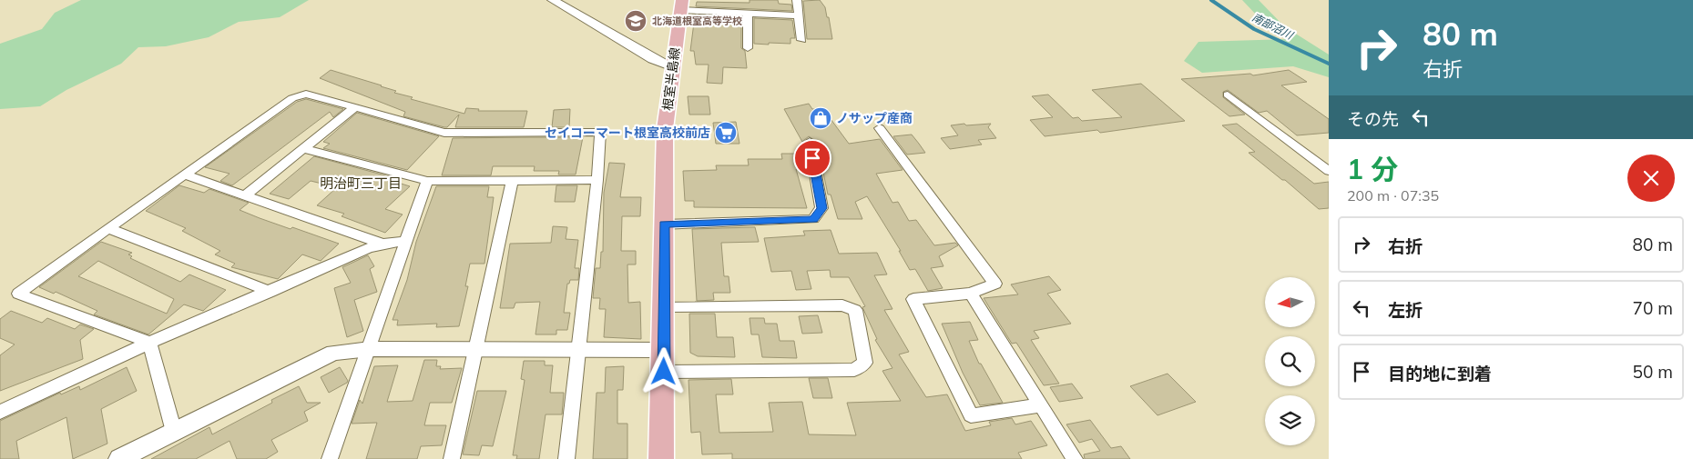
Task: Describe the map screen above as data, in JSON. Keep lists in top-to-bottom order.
{
  "streets": {
    "main road": ["根室半島線"]
  },
  "districts": ["明治町三丁目"],
  "water": ["南部沼川"],
  "places": {
    "school or university": ["北海道根室高等学校"],
    "shop": ["ノサップ産商"],
    "supermarket": ["セイコーマート根室高校前店"]
  },
  "north": "left",
  "page": {
    "turn": ["80 m", "右折"],
    "then": "その先",
    "heading": ["1 分", "200 m · 07:35"],
    "list": [
      {
        "name": "右折",
        "value": "80 m"
      },
      {
        "name": "左折",
        "value": "70 m"
      },
      {
        "name": "目的地に到着",
        "value": "50 m"
      }
    ]
  }
}
